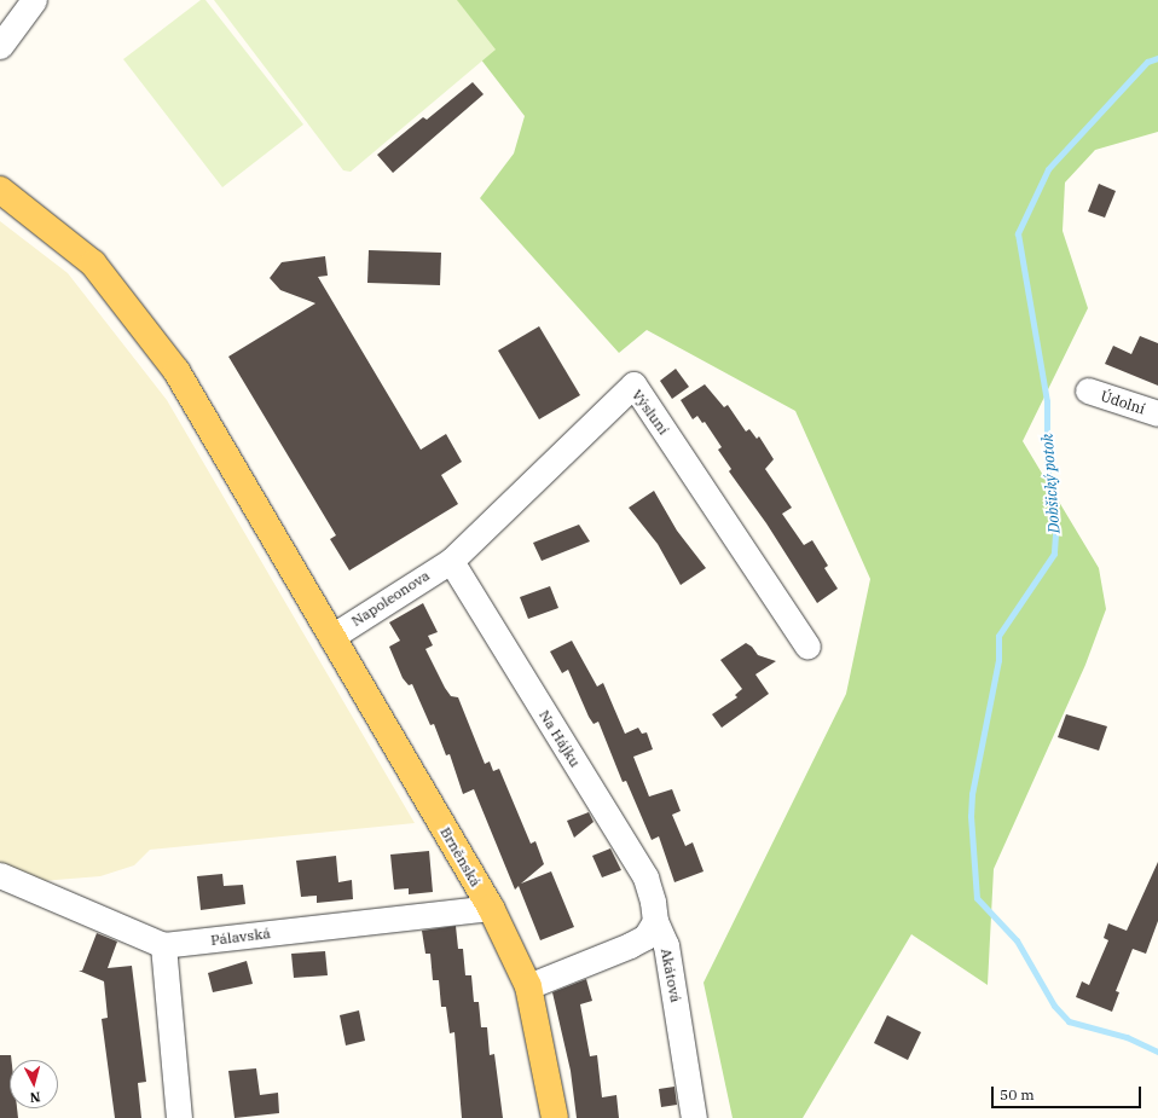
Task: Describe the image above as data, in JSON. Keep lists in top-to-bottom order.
{
  "streets": {
    "main road": ["Brněnská"],
    "street": [
      "Údolní",
      "Výsluní",
      "Napoleonova",
      "Na Hájku",
      "Pálavská",
      "Akátová"
    ]
  },
  "crossings": [
    ["Výsluní", "Napoleonova"],
    ["Výsluní", "Na Hájku"],
    ["Napoleonova", "Na Hájku"],
    ["Napoleonova", "Brněnská"],
    ["Na Hájku", "Akátová"],
    ["Brněnská", "Pálavská"],
    ["Brněnská", "Akátová"]
  ],
  "water": ["Dobšický potok"],
  "scale_bar": "50 m",
  "north": "bottom"
}
